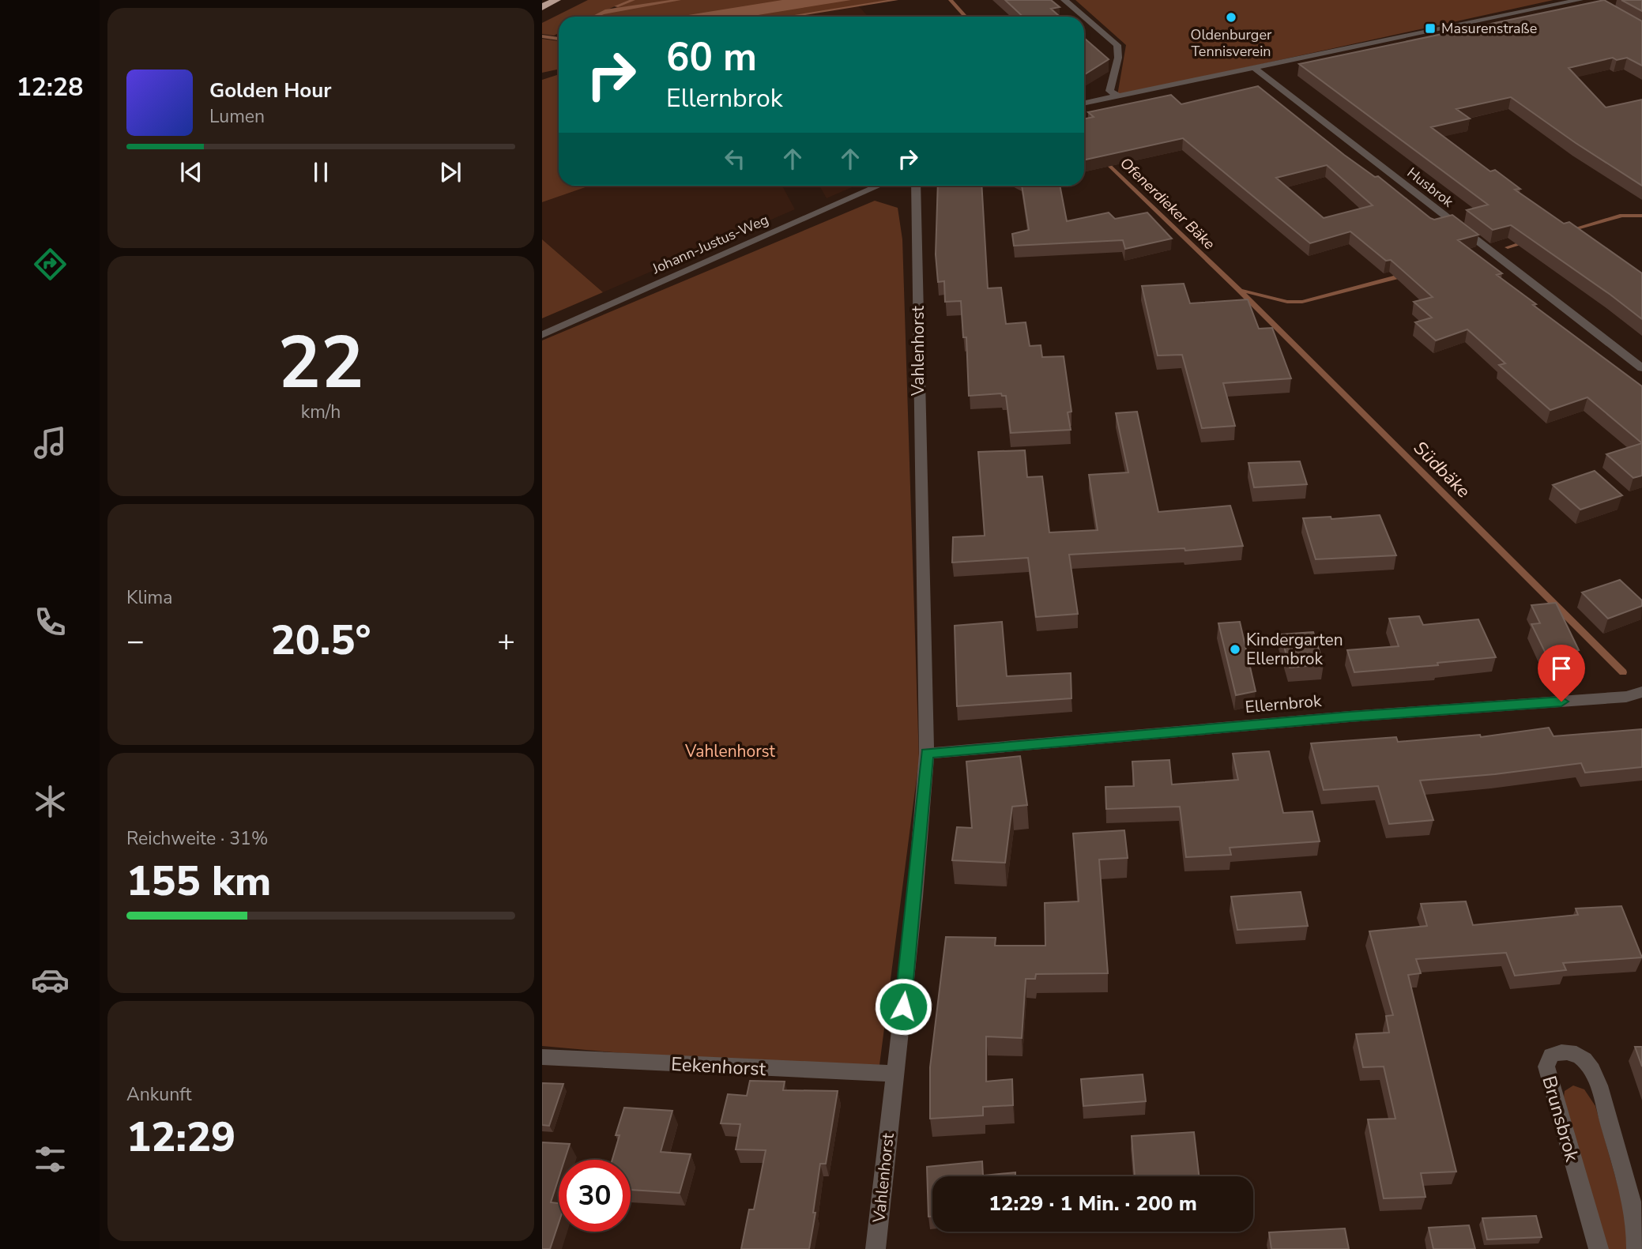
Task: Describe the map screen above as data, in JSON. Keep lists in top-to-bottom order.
{
  "streets": {
    "street": [
      "Husbrok",
      "Johann-Justus-Weg",
      "Vahlenhorst",
      "Ellernbrok",
      "Eekenhorst",
      "Brunsbrok"
    ]
  },
  "crossings": [
    ["Vahlenhorst", "Ellernbrok"],
    ["Vahlenhorst", "Eekenhorst"]
  ],
  "water": ["Ofenerdieker Bäke", "Südbäke"],
  "parks": ["Vahlenhorst"],
  "places": {
    "other": ["Oldenburger Tennisverein", "Kindergarten Ellernbrok"],
    "transit": ["Masurenstraße"]
  },
  "page": {
    "tabs": "12:28",
    "turn": ["60 m", "Ellernbrok"],
    "song": ["Golden Hour", "Lumen"],
    "tile": [
      ["22", "km/h"],
      "Klima",
      ["Reichweite · 31%", "155 km"],
      ["Ankunft", "12:29"]
    ],
    "heat": ["−", "20.5°", "+"],
    "limit": "30",
    "trip": "12:29 · 1 Min. · 200 m"
  }
}
